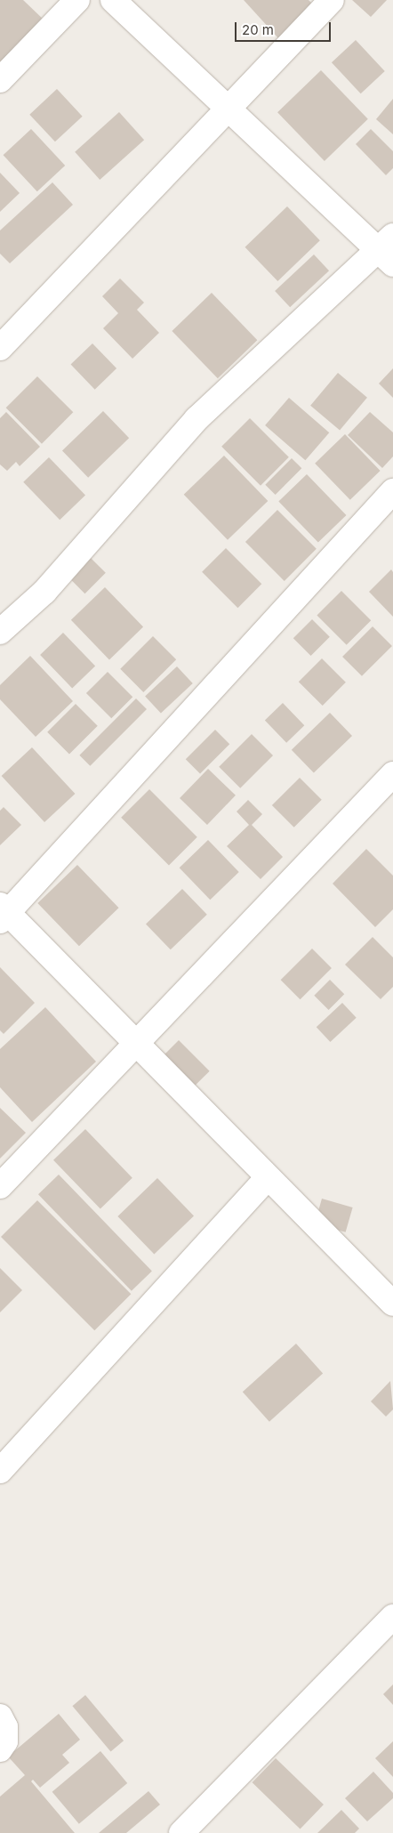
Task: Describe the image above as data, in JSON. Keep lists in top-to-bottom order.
{
  "scale_bar": "20 m"
}
